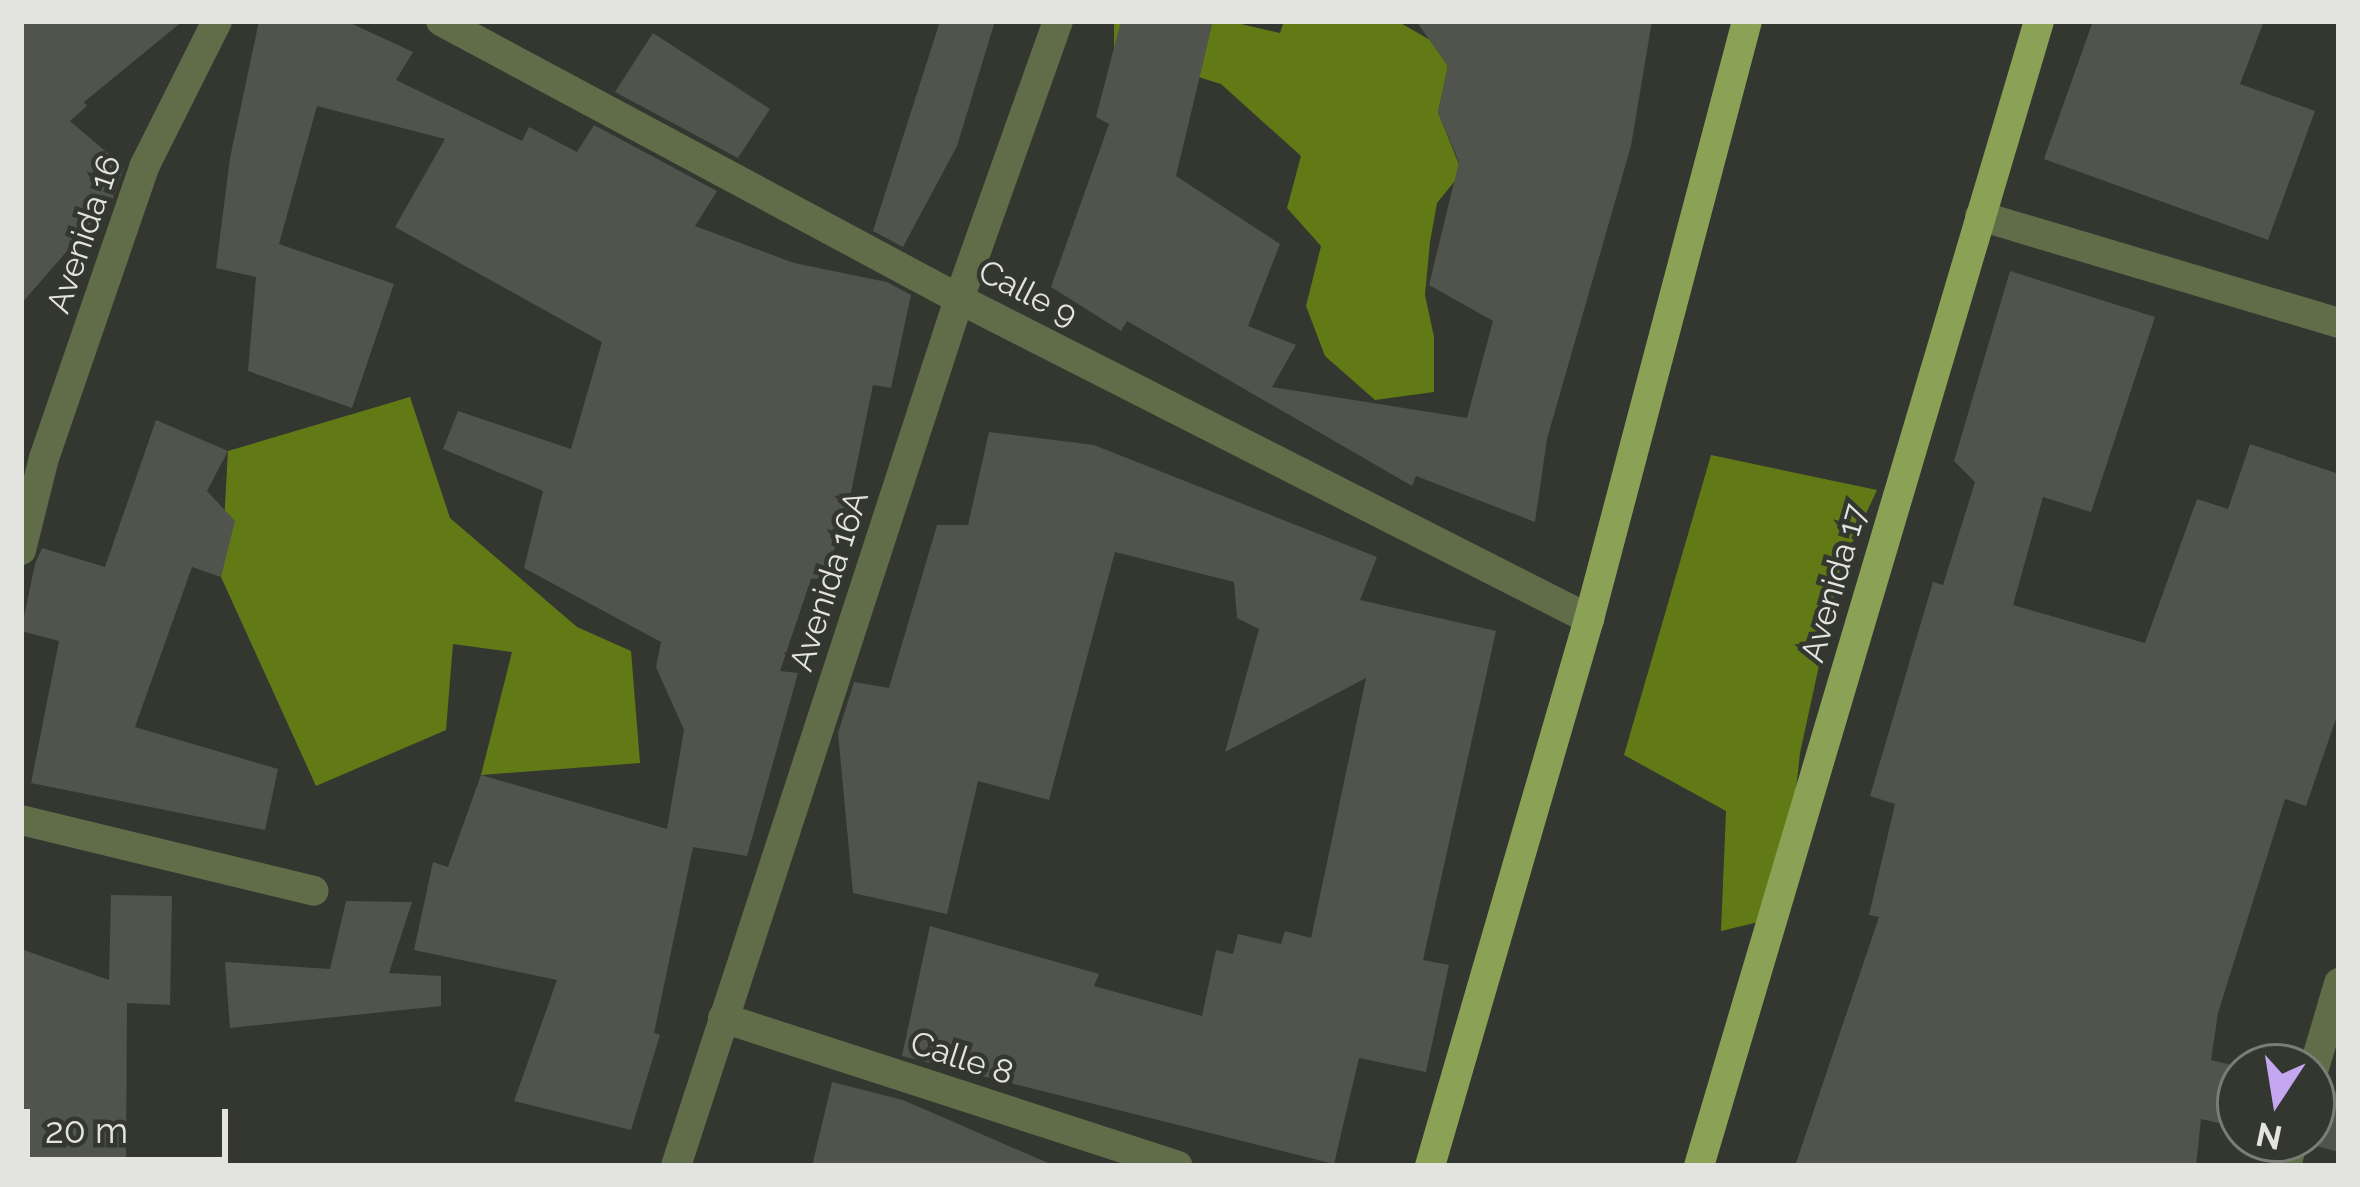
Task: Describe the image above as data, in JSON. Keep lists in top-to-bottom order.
{
  "streets": {
    "main road": ["Avenida 17"],
    "street": [
      "Avenida 16",
      "Calle 9",
      "Avenida 16A",
      "Calle 8"
    ]
  },
  "crossings": [
    ["Calle 9", "Avenida 16A"],
    ["Avenida 16A", "Calle 8"]
  ],
  "scale_bar": "20 m",
  "north": "bottom"
}
